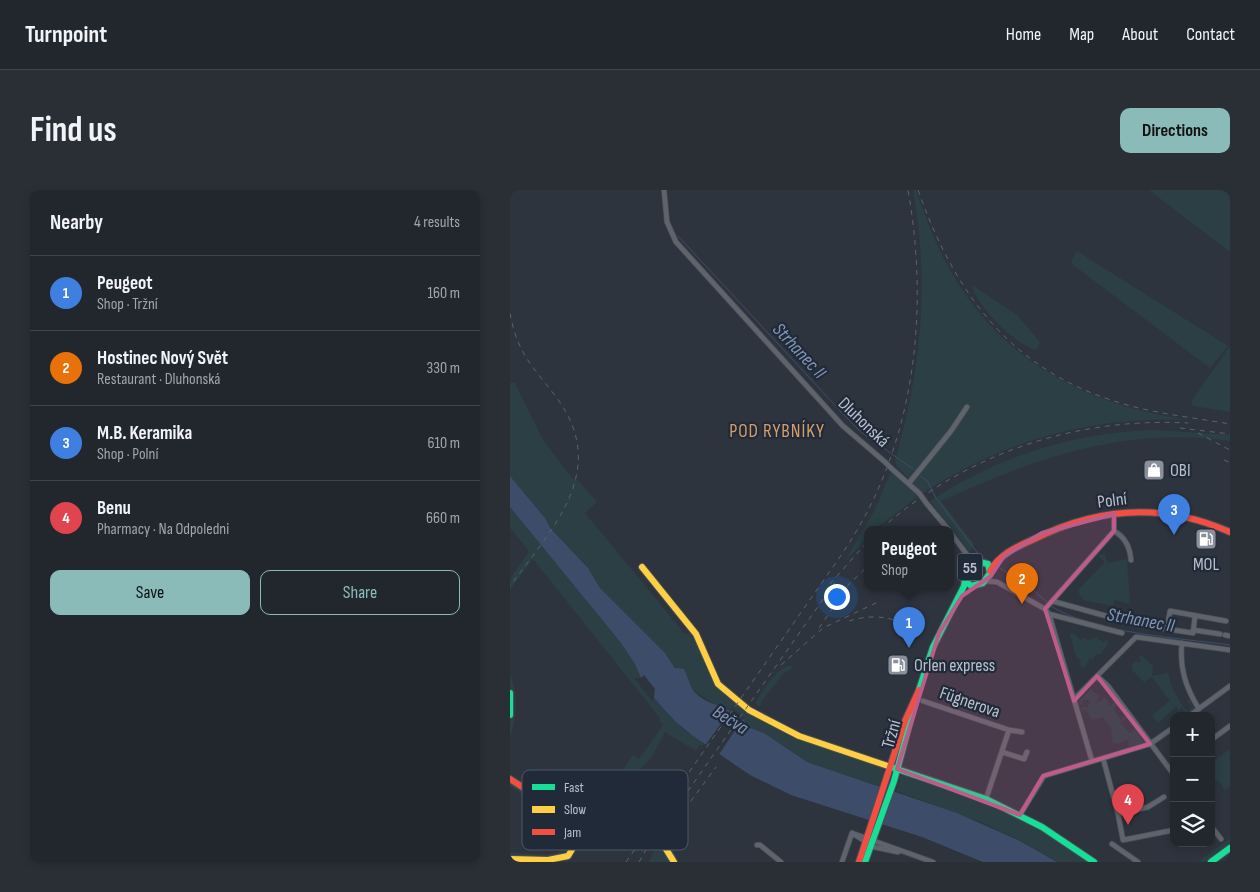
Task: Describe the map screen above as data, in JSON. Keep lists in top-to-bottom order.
{
  "streets": {
    "main road": ["Polní", "55", "Tržní"],
    "street": ["Dluhonská", "Fügnerova"]
  },
  "crossings": [
    ["Dluhonská", "Polní"],
    ["Dluhonská", "55"],
    ["Dluhonská", "Tržní"],
    ["Polní", "55"],
    ["Polní", "Tržní"],
    ["55", "Tržní"],
    ["Fügnerova", "Tržní"]
  ],
  "districts": ["POD RYBNÍKY"],
  "water": ["Strhanec II", "Bečva"],
  "places": {
    "shop": ["OBI"],
    "fuel station": ["MOL", "Orlen express"]
  },
  "legend": ["Fast", "Slow", "Jam"],
  "page": {
    "header": "Turnpoint",
    "nav": [
      "Home",
      "Map",
      "About",
      "Contact"
    ],
    "buttons": [
      "Directions",
      ["Save", "Share"]
    ],
    "title": "Find us",
    "heading": ["Nearby", "4 results"],
    "list": [
      {
        "mark": "1",
        "name": "Peugeot",
        "note": "Shop · Tržní",
        "value": "160 m"
      },
      {
        "mark": "2",
        "name": "Hostinec Nový Svět",
        "note": "Restaurant · Dluhonská",
        "value": "330 m"
      },
      {
        "mark": "3",
        "name": "M.B. Keramika",
        "note": "Shop · Polní",
        "value": "610 m"
      },
      {
        "mark": "4",
        "name": "Benu",
        "note": "Pharmacy · Na Odpoledni",
        "value": "660 m"
      }
    ],
    "pins": [
      "3",
      "2",
      "1",
      "4"
    ],
    "popup": ["Peugeot", "Shop"],
    "map_buttons": ["+", "−"]
  }
}
